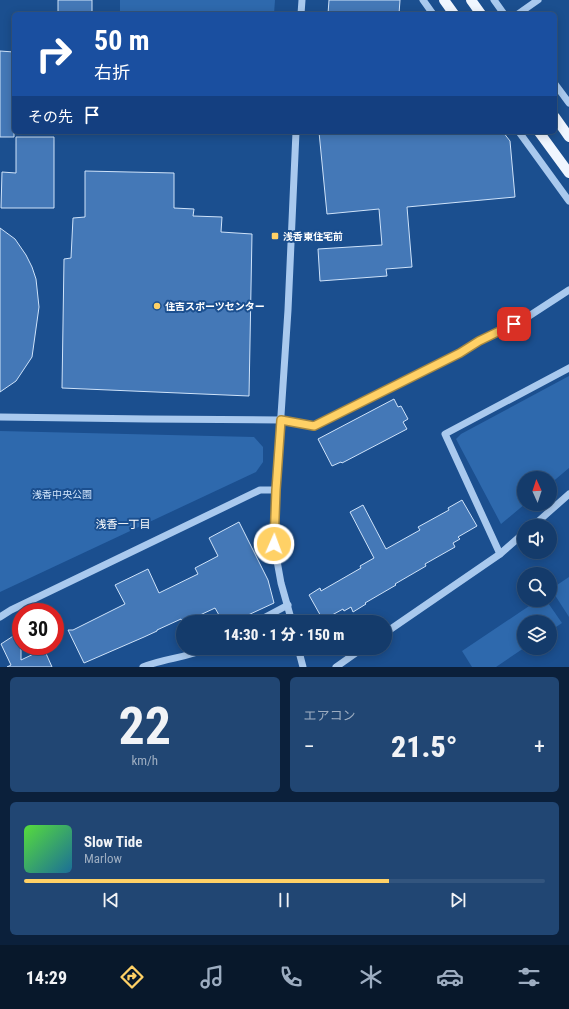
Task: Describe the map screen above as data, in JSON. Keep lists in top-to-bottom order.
{
  "districts": ["浅香一丁目"],
  "parks": ["浅香中央公園"],
  "places": {
    "transit": ["浅香東住宅前"],
    "other": ["住吉スポーツセンター"]
  },
  "north": "top",
  "page": {
    "turn": ["50 m", "右折"],
    "then": "その先",
    "limit": "30",
    "trip": "14:30 · 1 分 · 150 m",
    "tile": [
      ["22", "km/h"],
      "エアコン"
    ],
    "heat": ["−", "21.5°", "+"],
    "song": ["Slow Tide", "Marlow"],
    "tabs": "14:29"
  }
}
